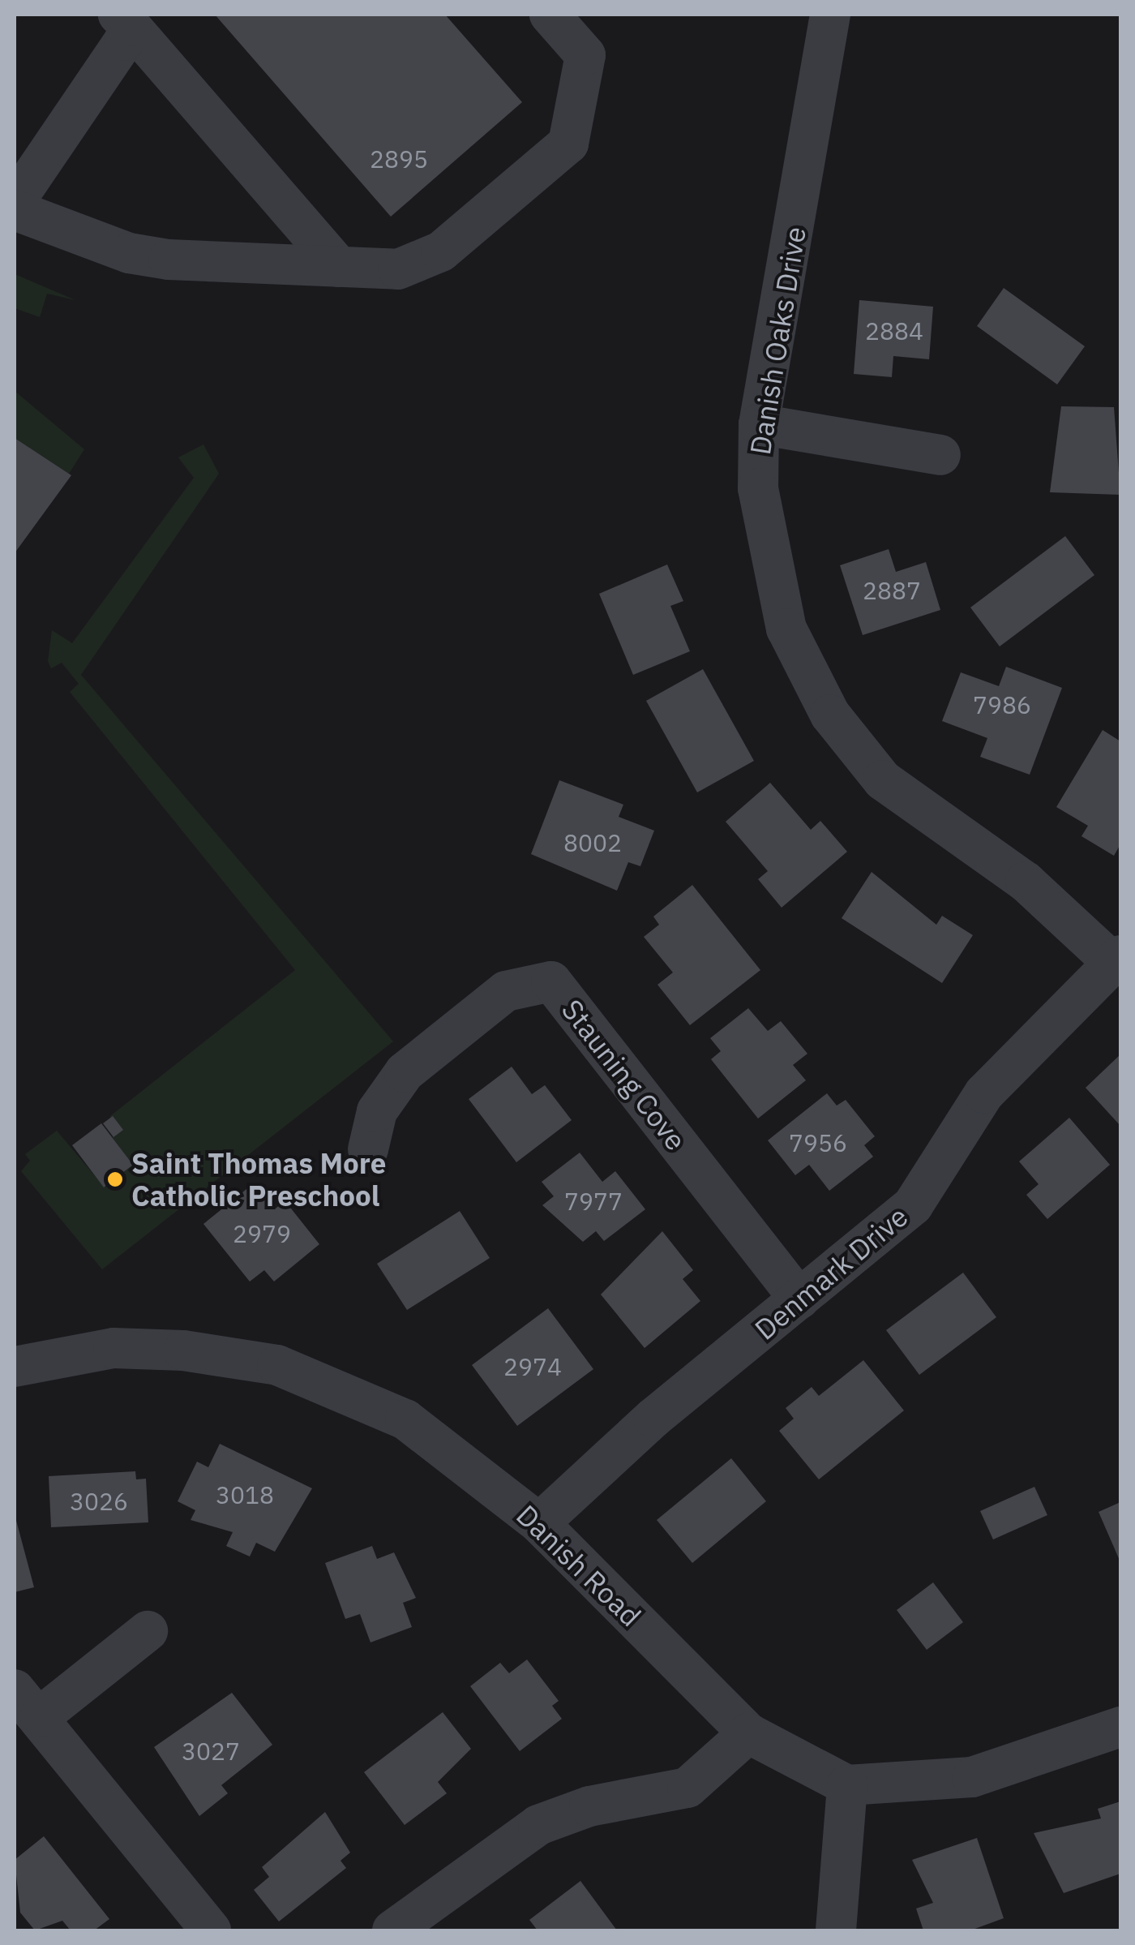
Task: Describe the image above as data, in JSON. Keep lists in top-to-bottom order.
{
  "streets": {
    "street": [
      "Danish Oaks Drive",
      "Stauning Cove",
      "Denmark Drive",
      "Danish Road"
    ]
  },
  "crossings": [
    ["Danish Oaks Drive", "Denmark Drive"],
    ["Stauning Cove", "Denmark Drive"],
    ["Denmark Drive", "Danish Road"]
  ],
  "places": ["Saint Thomas More Catholic Preschool"],
  "house_numbers": [
    "2895",
    "2884",
    "2887",
    "7986",
    "8002",
    "7956",
    "7977",
    "2979",
    "2974",
    "3018",
    "3026",
    "3027"
  ]
}
